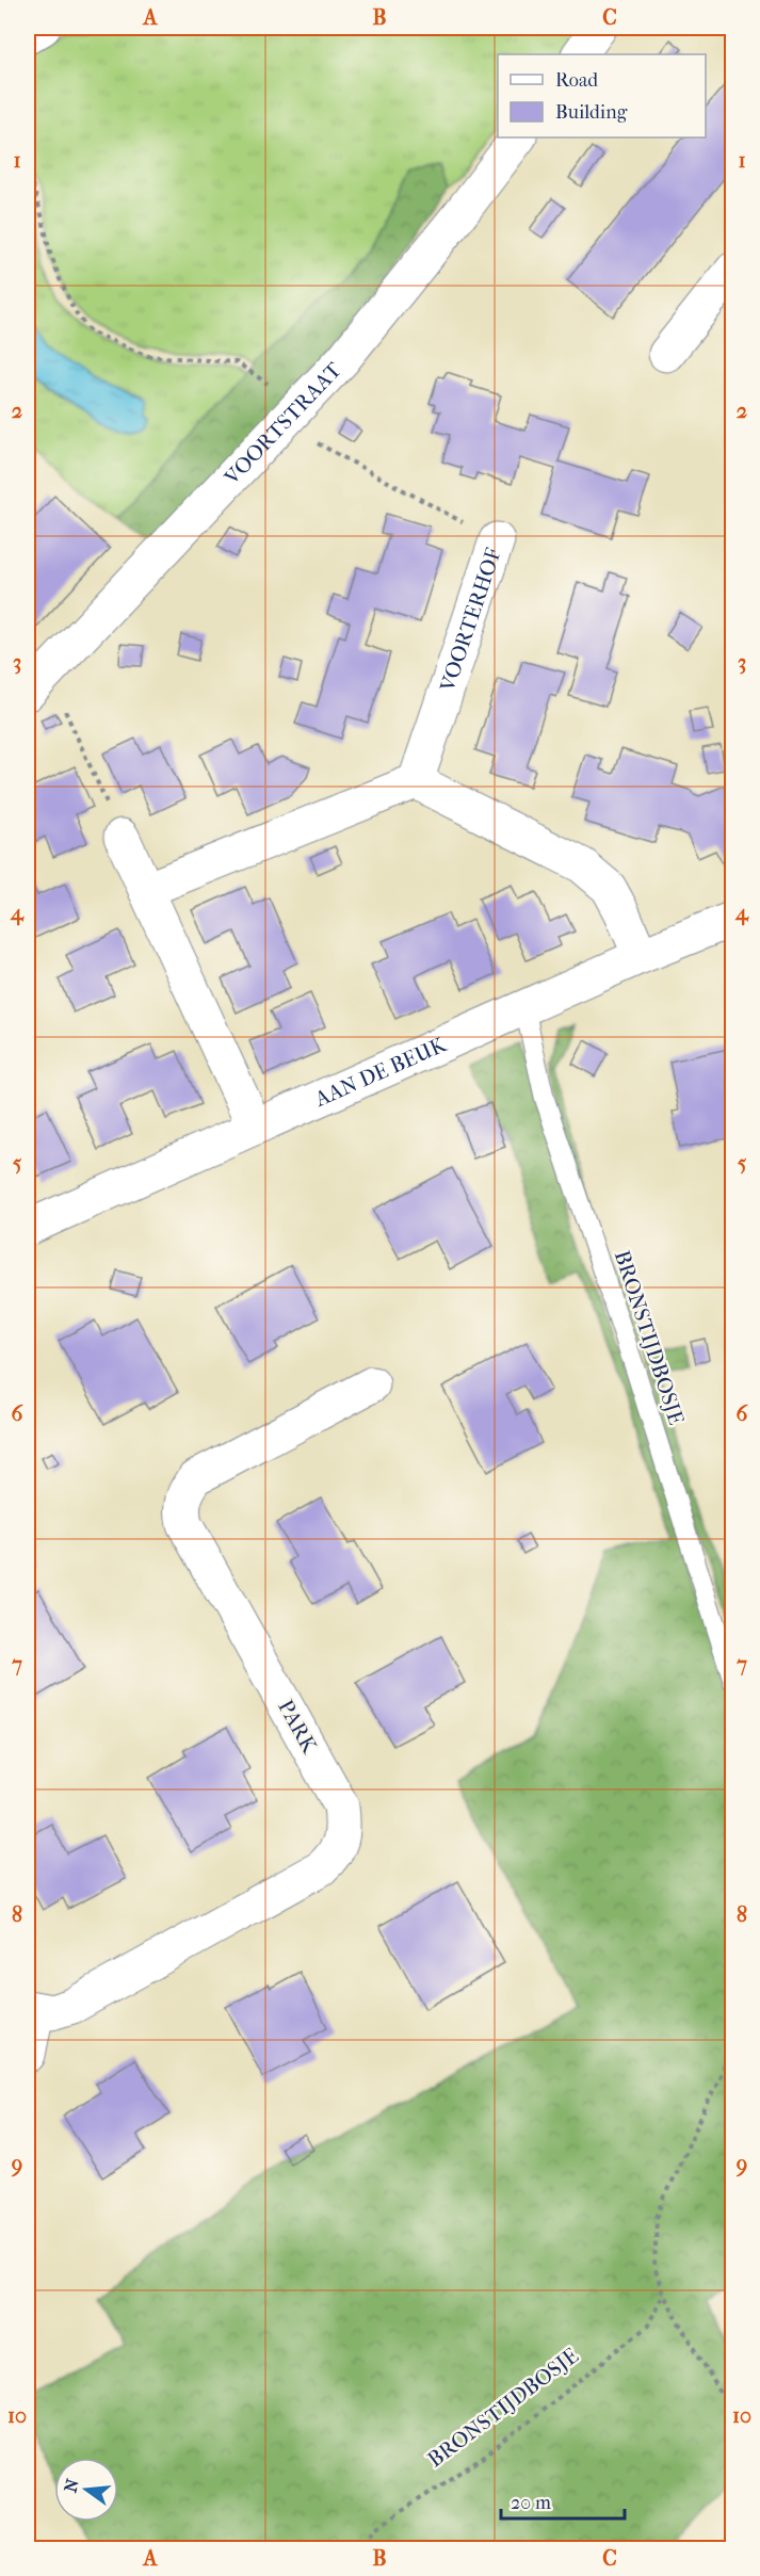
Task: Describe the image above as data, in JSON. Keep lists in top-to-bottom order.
{
  "streets": {
    "street": [
      "VOORTSTRAAT",
      "VOORTERHOF",
      "AAN DE BEUK",
      "PARK"
    ],
    "lane": ["BRONSTIJDBOSJE"]
  },
  "crossings": [
    ["VOORTSTRAAT", "VOORTERHOF"],
    ["AAN DE BEUK", "BRONSTIJDBOSJE"]
  ],
  "legend": ["Road", "Building"],
  "scale_bar": "20 m",
  "north": "left",
  "grid": {
    "columns": ["A", "B", "C"],
    "rows": [
      "1",
      "2",
      "3",
      "4",
      "5",
      "6",
      "7",
      "8",
      "9",
      "10"
    ]
  }
}
